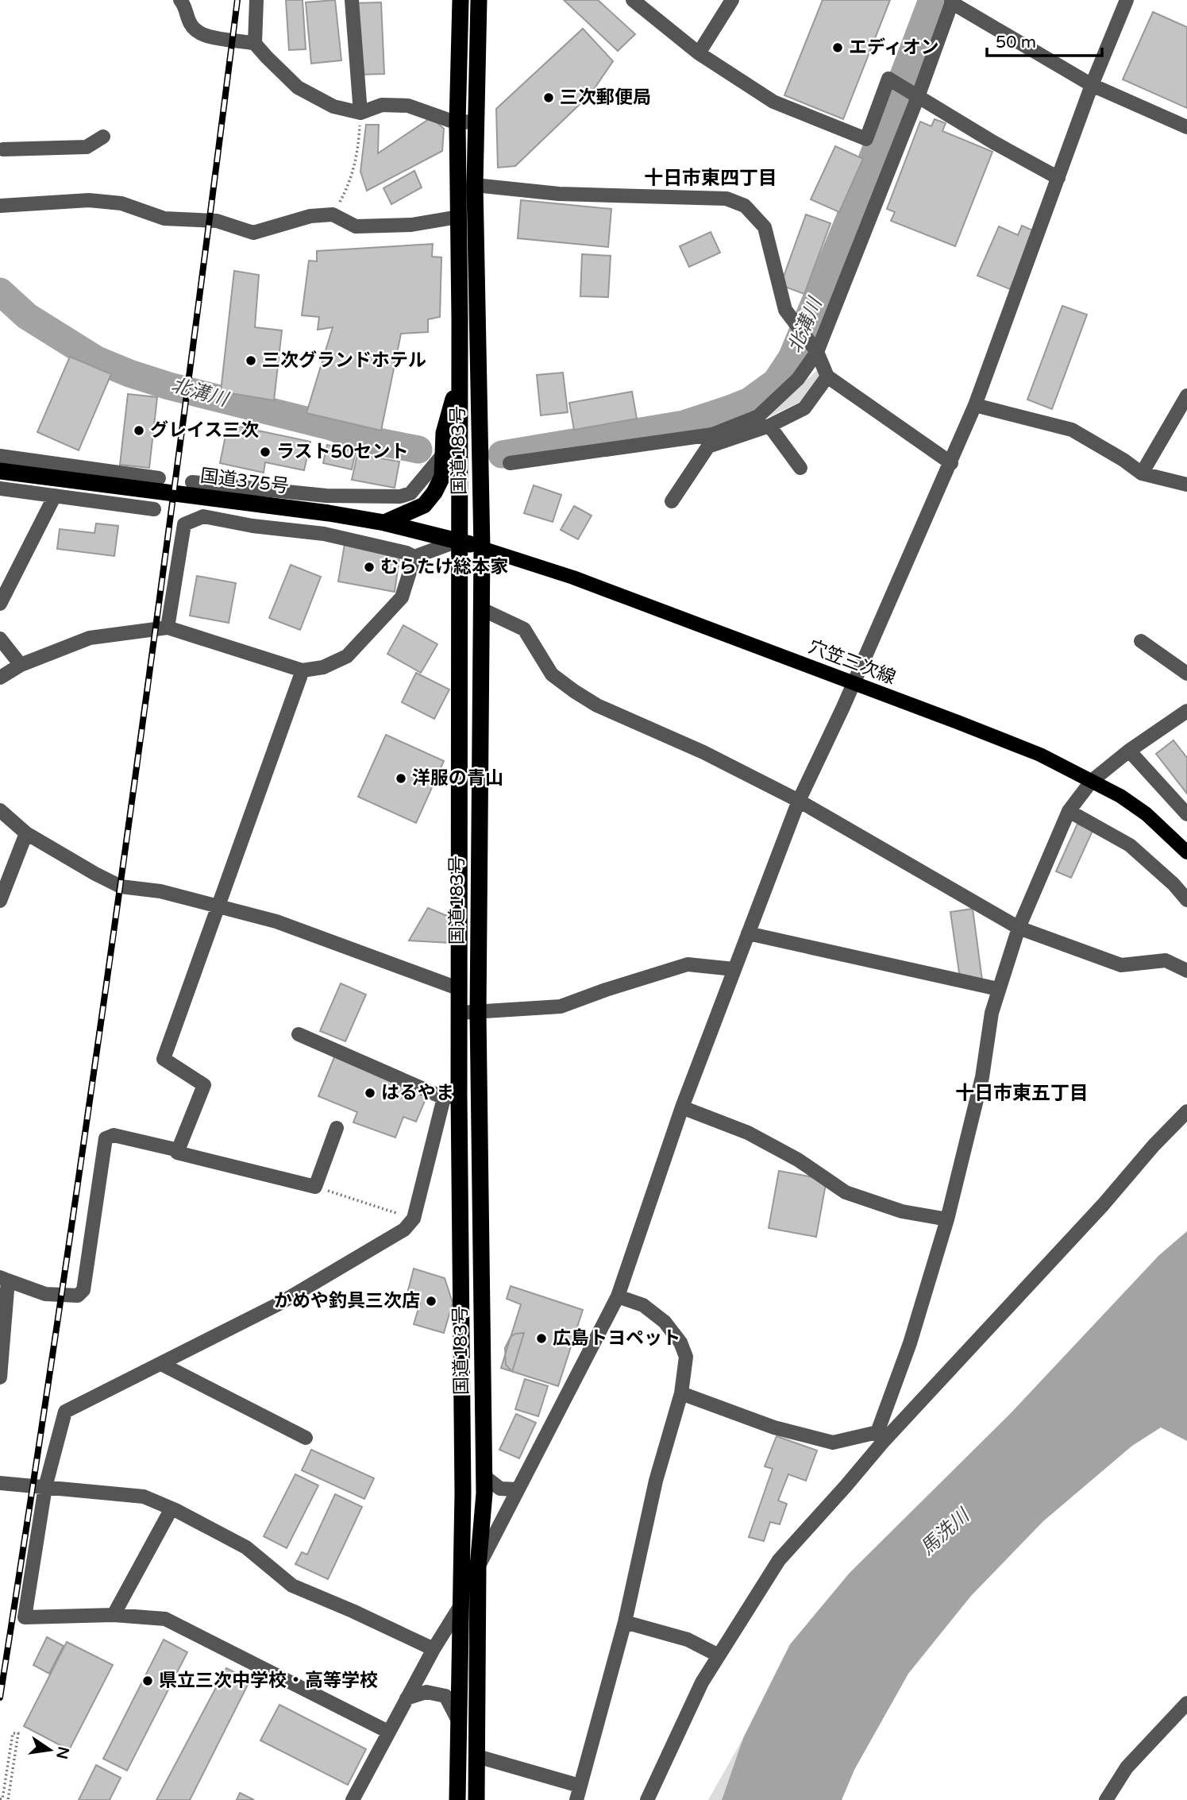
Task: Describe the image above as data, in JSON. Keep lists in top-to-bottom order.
{
  "streets": {
    "highway": ["国道183号", "国道375号"],
    "main road": ["穴笠三次線"]
  },
  "crossings": [
    ["国道183号", "国道375号"],
    ["国道183号", "穴笠三次線"],
    ["国道375号", "穴笠三次線"]
  ],
  "districts": ["十日市東四丁目", "十日市東五丁目"],
  "water": ["北溝川", "馬洗川"],
  "places": [
    "エディオン",
    "三次郵便局",
    "三次グランドホテル",
    "グレイス三次",
    "ラスト50セント",
    "むらたけ総本家",
    "洋服の青山",
    "はるやま",
    "かめや釣具三次店",
    "広島トヨペット",
    "県立三次中学校・高等学校"
  ],
  "scale_bar": "50 m",
  "north": "right"
}
